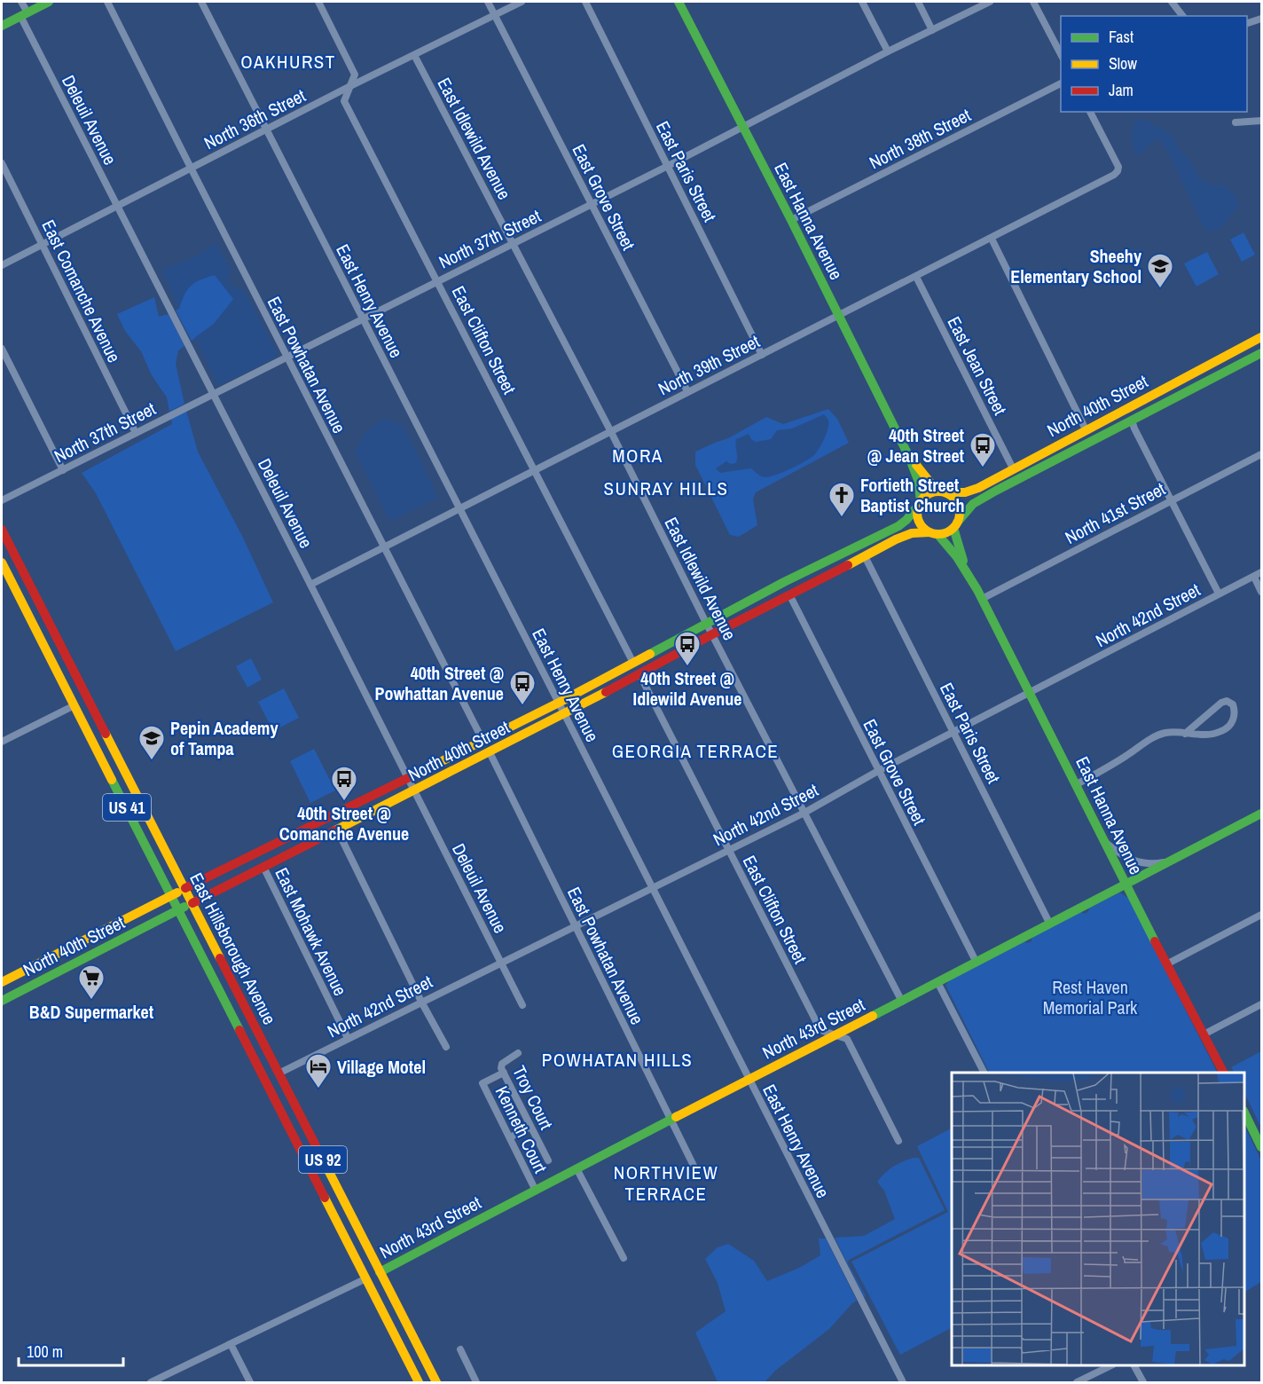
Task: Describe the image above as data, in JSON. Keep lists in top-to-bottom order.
{
  "streets": {
    "main road": [
      "East Hanna Avenue",
      "North 40th Street",
      "US 41",
      "East Hillsborough Avenue",
      "North 43rd Street",
      "US 92"
    ],
    "street": [
      "North 36th Street",
      "Deleuil Avenue",
      "East Idlewild Avenue",
      "North 38th Street",
      "East Paris Street",
      "East Grove Street",
      "North 37th Street",
      "East Comanche Avenue",
      "East Henry Avenue",
      "East Clifton Street",
      "East Powhatan Avenue",
      "North 39th Street",
      "East Jean Street",
      "North 41st Street",
      "North 42nd Street",
      "East Mohawk Avenue",
      "Troy Court",
      "Kenneth Court"
    ]
  },
  "crossings": [
    ["North 36th Street", "Deleuil Avenue"],
    ["North 36th Street", "East Idlewild Avenue"],
    ["North 36th Street", "East Grove Street"],
    ["North 36th Street", "East Comanche Avenue"],
    ["North 36th Street", "East Henry Avenue"],
    ["North 36th Street", "East Clifton Street"],
    ["North 36th Street", "East Powhatan Avenue"],
    ["Deleuil Avenue", "North 37th Street"],
    ["Deleuil Avenue", "North 39th Street"],
    ["Deleuil Avenue", "North 40th Street"],
    ["Deleuil Avenue", "North 42nd Street"],
    ["East Idlewild Avenue", "North 37th Street"],
    ["East Idlewild Avenue", "North 39th Street"],
    ["East Idlewild Avenue", "North 40th Street"],
    ["East Idlewild Avenue", "North 42nd Street"],
    ["East Idlewild Avenue", "North 43rd Street"],
    ["North 38th Street", "East Hanna Avenue"],
    ["East Paris Street", "North 37th Street"],
    ["East Paris Street", "North 39th Street"],
    ["East Paris Street", "North 40th Street"],
    ["East Paris Street", "North 42nd Street"],
    ["East Paris Street", "North 43rd Street"],
    ["East Grove Street", "North 37th Street"],
    ["East Grove Street", "North 39th Street"],
    ["East Grove Street", "North 40th Street"],
    ["East Grove Street", "North 42nd Street"],
    ["East Grove Street", "North 43rd Street"],
    ["East Hanna Avenue", "North 37th Street"],
    ["East Hanna Avenue", "North 39th Street"],
    ["East Hanna Avenue", "North 40th Street"],
    ["East Hanna Avenue", "North 41st Street"],
    ["East Hanna Avenue", "North 42nd Street"],
    ["East Hanna Avenue", "North 43rd Street"],
    ["North 37th Street", "East Comanche Avenue"],
    ["North 37th Street", "East Henry Avenue"],
    ["North 37th Street", "East Clifton Street"],
    ["North 37th Street", "East Powhatan Avenue"],
    ["East Henry Avenue", "North 39th Street"],
    ["East Henry Avenue", "North 40th Street"],
    ["East Henry Avenue", "North 42nd Street"],
    ["East Henry Avenue", "North 43rd Street"],
    ["East Clifton Street", "North 39th Street"],
    ["East Clifton Street", "North 40th Street"],
    ["East Clifton Street", "North 42nd Street"],
    ["East Clifton Street", "North 43rd Street"],
    ["East Powhatan Avenue", "North 39th Street"],
    ["East Powhatan Avenue", "North 40th Street"],
    ["East Powhatan Avenue", "North 42nd Street"],
    ["East Powhatan Avenue", "North 43rd Street"],
    ["North 39th Street", "East Jean Street"],
    ["East Jean Street", "North 40th Street"],
    ["North 40th Street", "East Mohawk Avenue"],
    ["North 40th Street", "East Hillsborough Avenue"],
    ["North 42nd Street", "East Mohawk Avenue"],
    ["North 42nd Street", "East Hillsborough Avenue"],
    ["East Hillsborough Avenue", "North 43rd Street"],
    ["North 43rd Street", "Kenneth Court"],
    ["Troy Court", "Kenneth Court"]
  ],
  "districts": [
    "OAKHURST",
    "MORA",
    "SUNRAY HILLS",
    "GEORGIA TERRACE",
    "POWHATAN HILLS",
    "NORTHVIEW TERRACE"
  ],
  "parks": ["Rest Haven Memorial Park"],
  "places": {
    "school or university": ["Sheehy Elementary School", "Pepin Academy of Tampa"],
    "bus stop": [
      "40th Street @ Jean Street",
      "40th Street @ Idlewild Avenue",
      "40th Street @ Powhattan Avenue",
      "40th Street @ Comanche Avenue"
    ],
    "church": ["Fortieth Street Baptist Church"],
    "supermarket": ["B&D Supermarket"],
    "hotel": ["Village Motel"]
  },
  "legend": ["Fast", "Slow", "Jam"],
  "scale_bar": "100 m"
}
